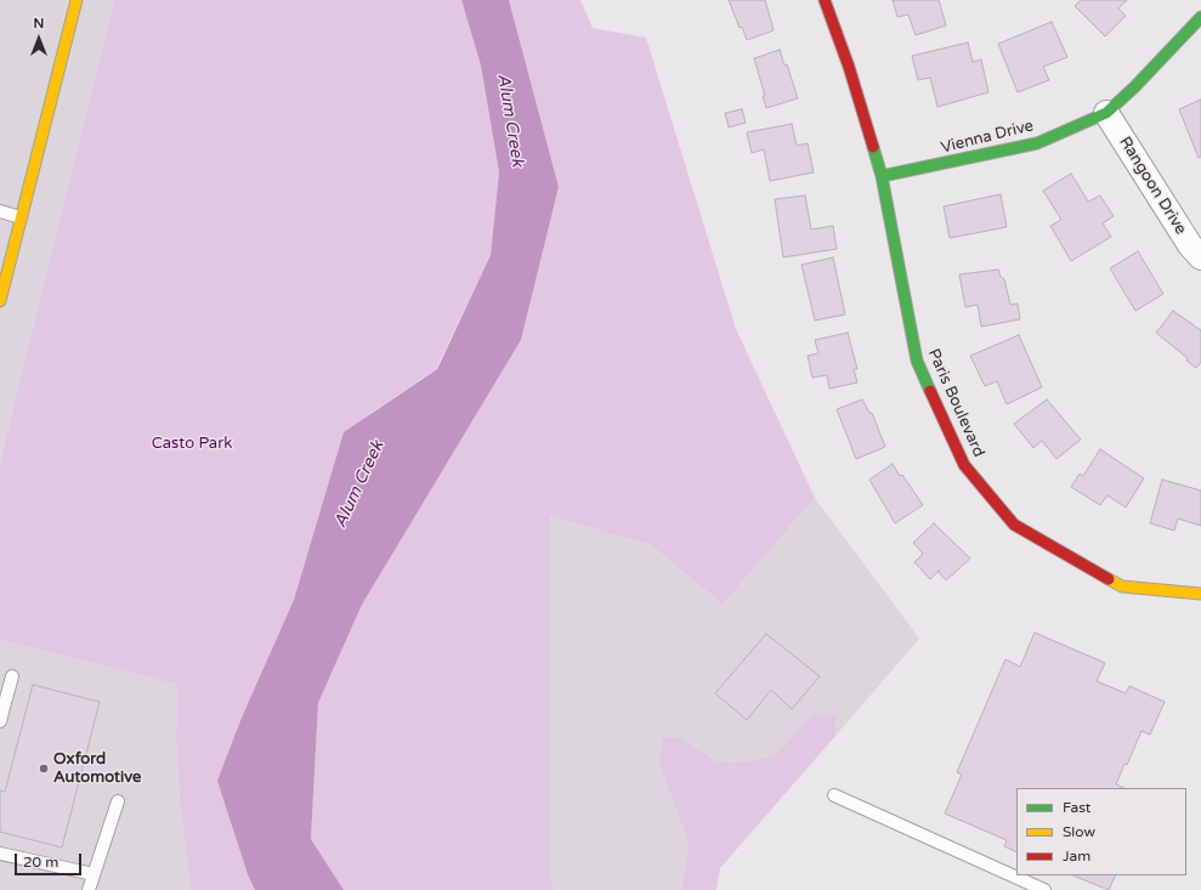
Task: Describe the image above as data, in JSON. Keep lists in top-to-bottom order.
{
  "streets": {
    "street": ["Vienna Drive", "Rangoon Drive", "Paris Boulevard"]
  },
  "crossings": [
    ["Vienna Drive", "Rangoon Drive"],
    ["Vienna Drive", "Paris Boulevard"]
  ],
  "water": ["Alum Creek"],
  "parks": ["Casto Park"],
  "places": ["Oxford Automotive"],
  "legend": ["Fast", "Slow", "Jam"],
  "scale_bar": "20 m",
  "north": "top"
}
